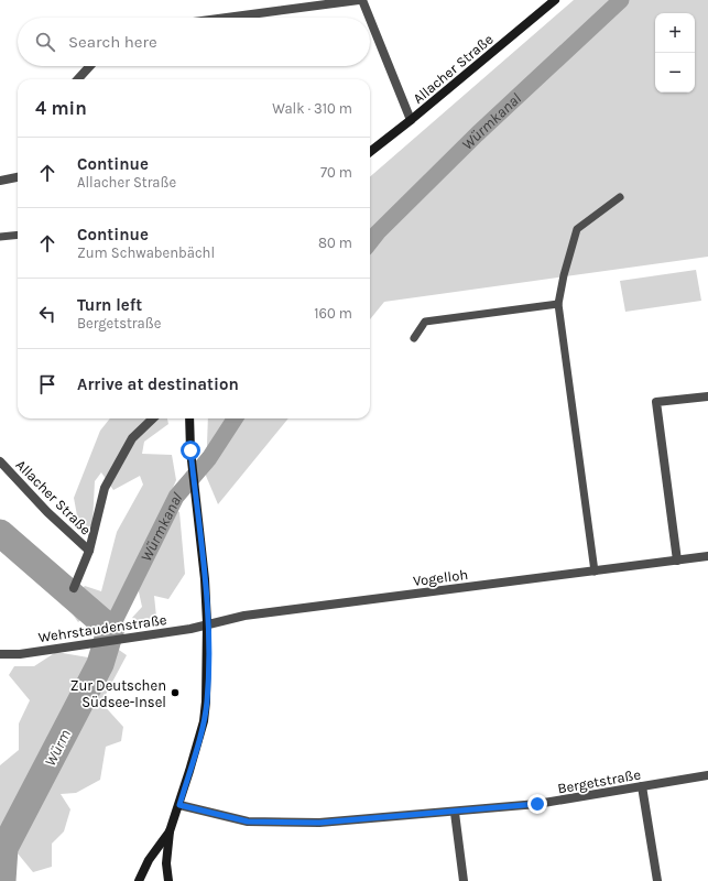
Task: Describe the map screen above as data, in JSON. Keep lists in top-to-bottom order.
{
  "streets": {
    "street": [
      "Allacher Straße",
      "Vogelloh",
      "Wehrstaudenstraße",
      "Bergetstraße"
    ]
  },
  "crossings": [
    ["Vogelloh", "Wehrstaudenstraße"]
  ],
  "water": ["Würmkanal", "Würm"],
  "places": ["Zur Deutschen Südsee-Insel"],
  "page": {
    "map_buttons": ["+", "−"],
    "search": "Search here",
    "heading": ["4 min", "Walk · 310 m"],
    "list": [
      ["Continue", "Allacher Straße", "70 m"],
      ["Continue", "Zum Schwabenbächl", "80 m"],
      ["Turn left", "Bergetstraße", "160 m"],
      "Arrive at destination"
    ]
  }
}
